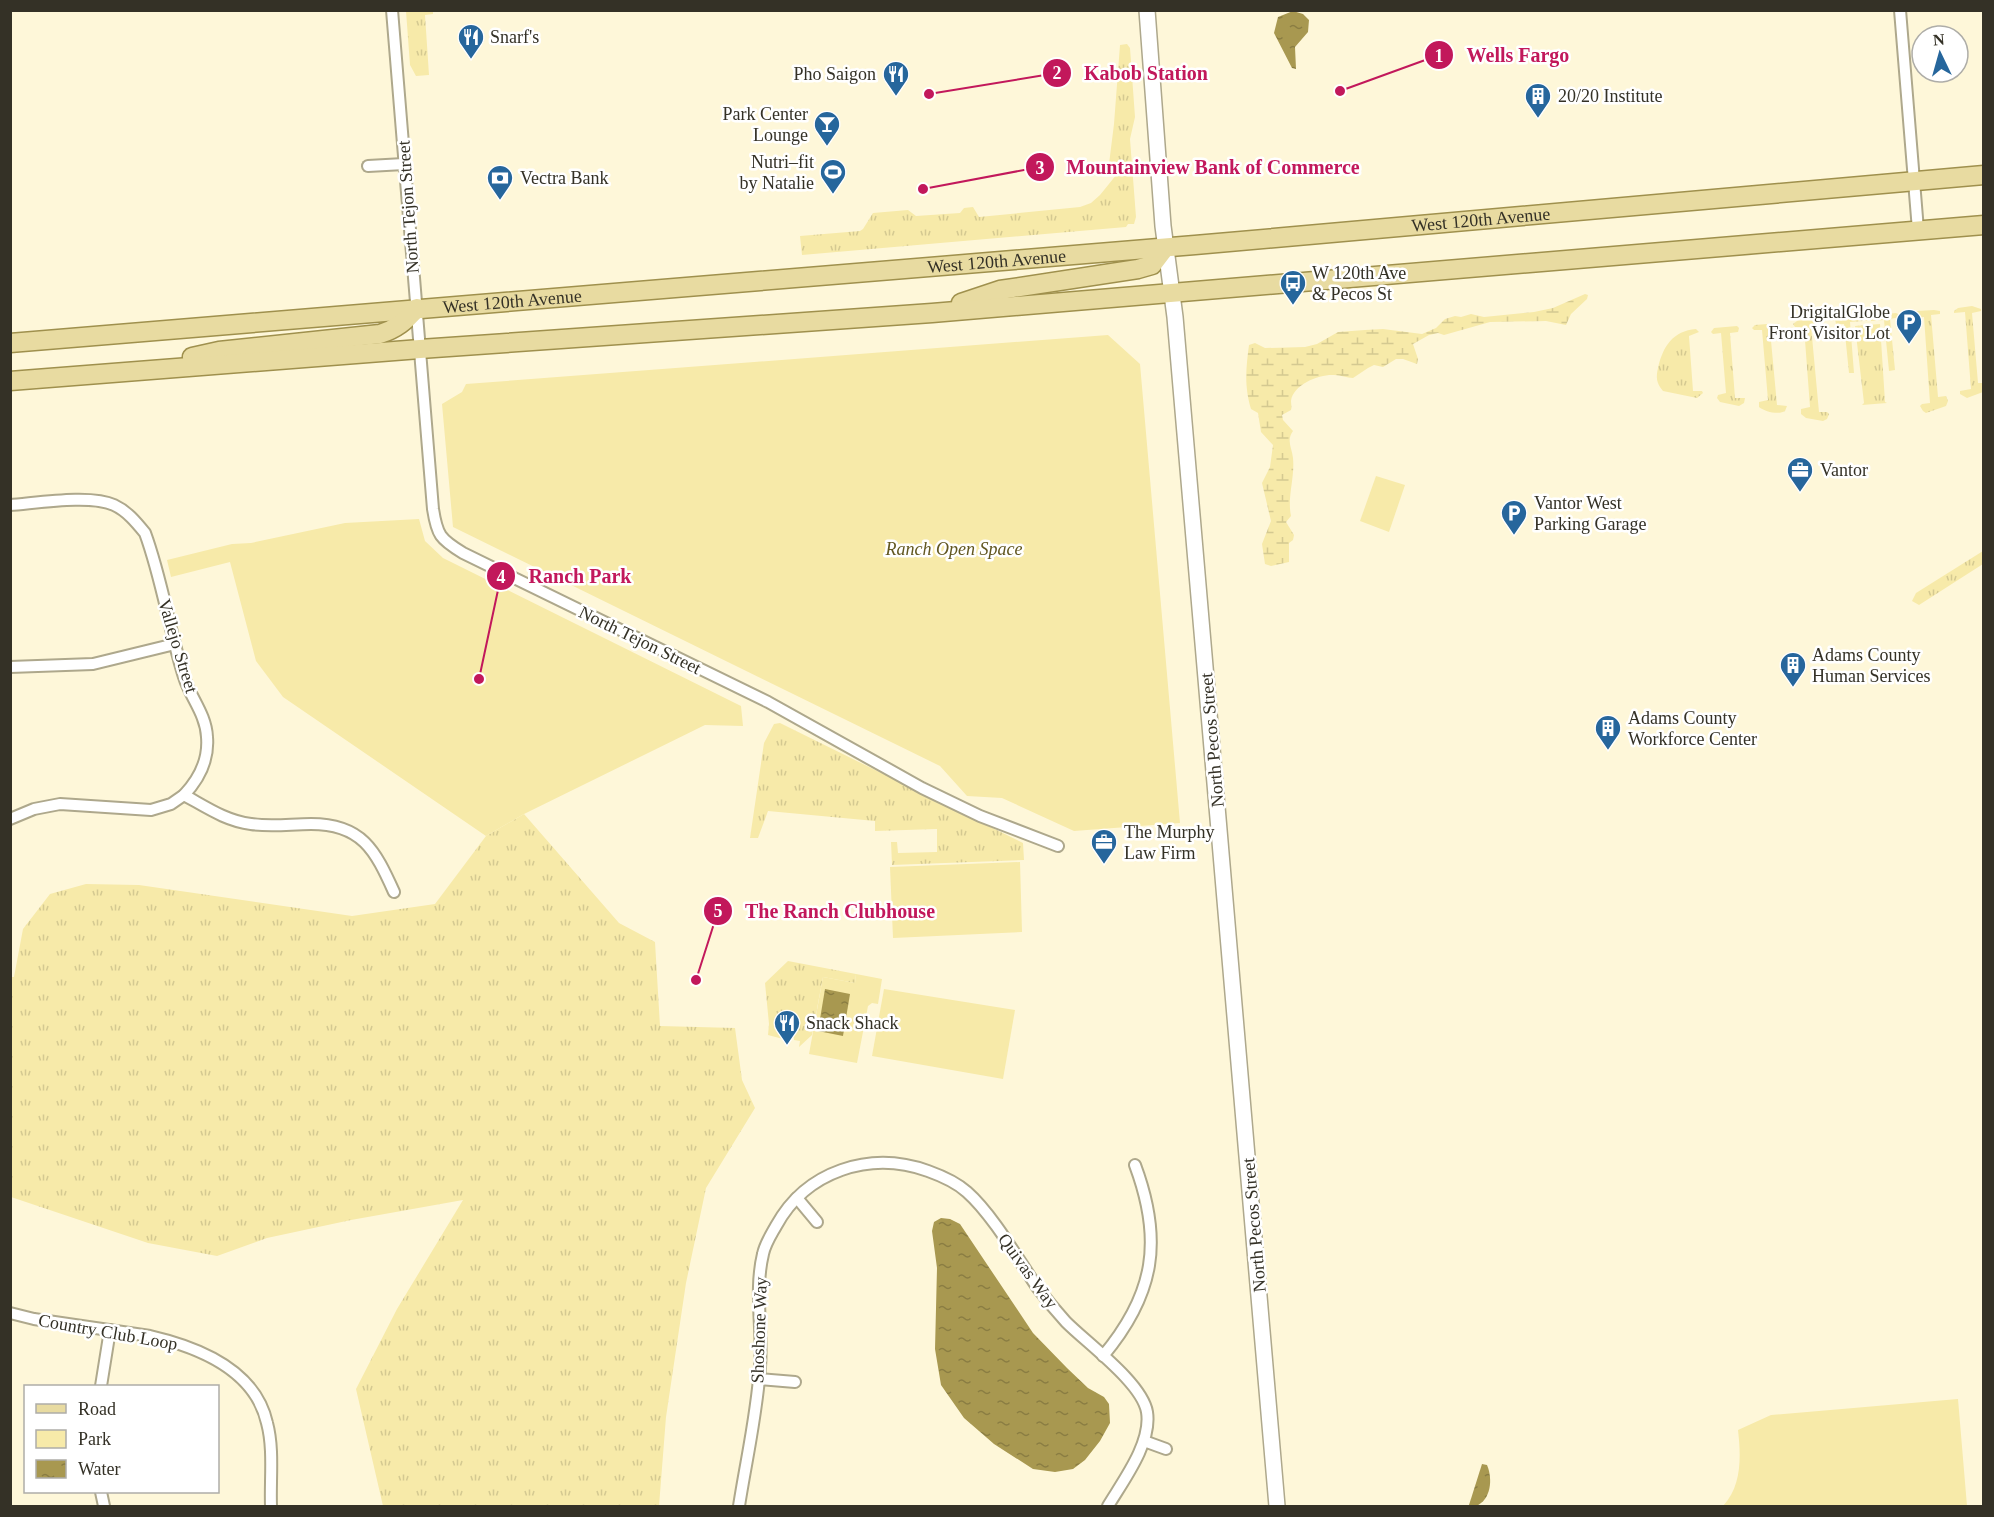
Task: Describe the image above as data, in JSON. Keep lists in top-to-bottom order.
{
  "streets": {
    "main road": ["West 120th Avenue"],
    "street": [
      "North Tejon Street",
      "Vallejo Street",
      "North Pecos Street",
      "Quivas Way",
      "Shoshone Way",
      "Country Club Loop"
    ]
  },
  "crossings": [
    ["North Tejon Street", "West 120th Avenue"],
    ["West 120th Avenue", "North Pecos Street"],
    ["Quivas Way", "Shoshone Way"]
  ],
  "parks": ["Ranch Open Space"],
  "places": {
    "restaurant": ["Snarf's", "Pho Saigon", "Snack Shack"],
    "other": [
      "Wells Fargo",
      "Kabob Station",
      "Mountainview Bank of Commerce",
      "Ranch Park",
      "The Ranch Clubhouse"
    ],
    "building": ["20/20 Institute", "Adams County Human Services", "Adams County Workforce Center"],
    "bar": ["Park Center Lounge"],
    "sports": ["Nutri–fit by Natalie"],
    "bank": ["Vectra Bank"],
    "bus stop": ["W 120th Ave & Pecos St"],
    "parking": ["DrigitalGlobe Front Visitor Lot", "Vantor West Parking Garage"],
    "office": ["Vantor", "The Murphy Law Firm"]
  },
  "legend": ["Road", "Park", "Water"],
  "north": "top"
}
